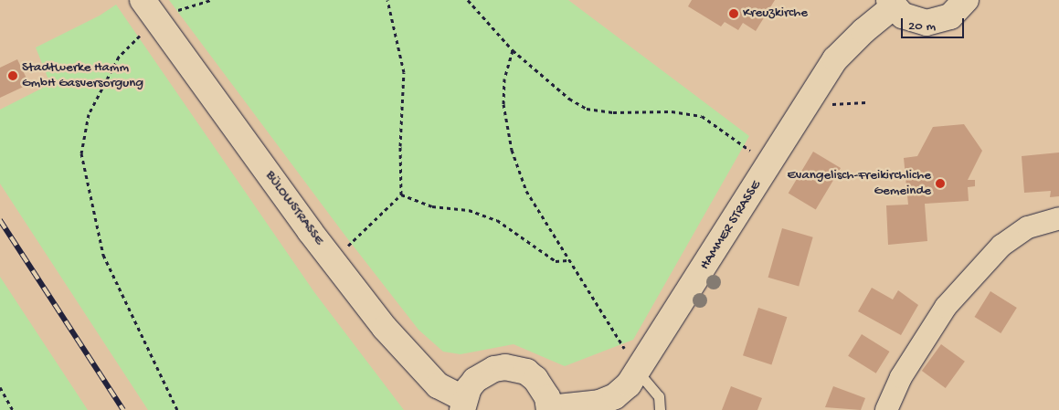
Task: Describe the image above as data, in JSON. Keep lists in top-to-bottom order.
{
  "streets": {
    "main road": ["BÜLOWSTRASSE", "HAMMER STRASSE"]
  },
  "places": ["Kreuzkirche", "Stadtwerke Hamm GmbH Gasversorgung", "Evangelisch-Freikirchliche Gemeinde"],
  "scale_bar": "20 m"
}
